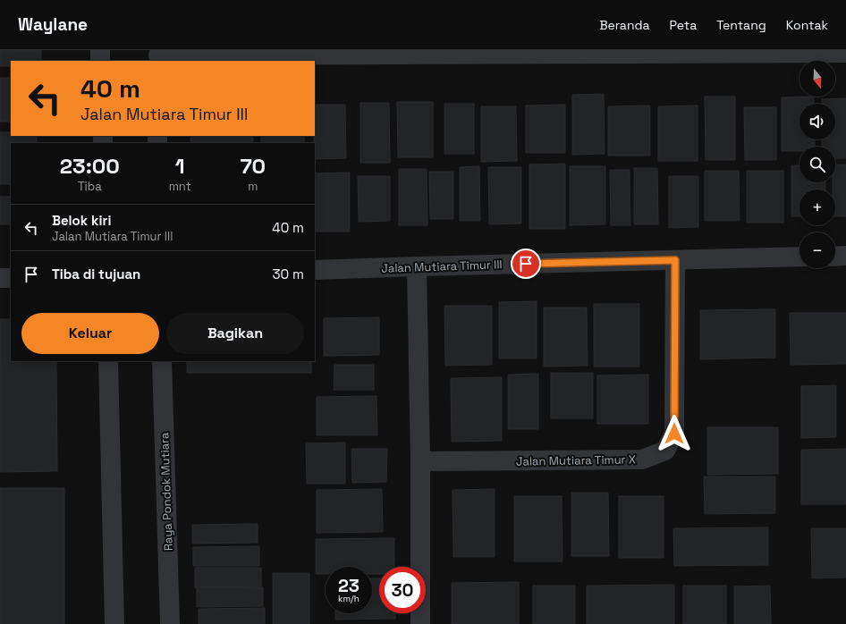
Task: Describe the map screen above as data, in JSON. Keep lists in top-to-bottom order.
{
  "streets": {
    "street": ["Jalan Mutiara Timur III", "Jalan Mutiara Timur X", "Raya Pondok Mutiara"]
  },
  "crossings": [
    ["Jalan Mutiara Timur III", "Jalan Mutiara Timur X"]
  ],
  "north": "bottom",
  "page": {
    "header": "Waylane",
    "nav": [
      "Beranda",
      "Peta",
      "Tentang",
      "Kontak"
    ],
    "map_buttons": ["+", "−"],
    "turn": ["40 m", "Jalan Mutiara Timur III"],
    "eta": [
      "23:00",
      "Tiba",
      "1",
      "mnt",
      "70",
      "m"
    ],
    "list": [
      {
        "name": "Belok kiri",
        "note": "Jalan Mutiara Timur III",
        "value": "40 m"
      },
      {
        "name": "Tiba di tujuan",
        "value": "30 m"
      }
    ],
    "buttons": ["Keluar", "Bagikan"],
    "speed": "23 km/h",
    "limit": "30"
  }
}
